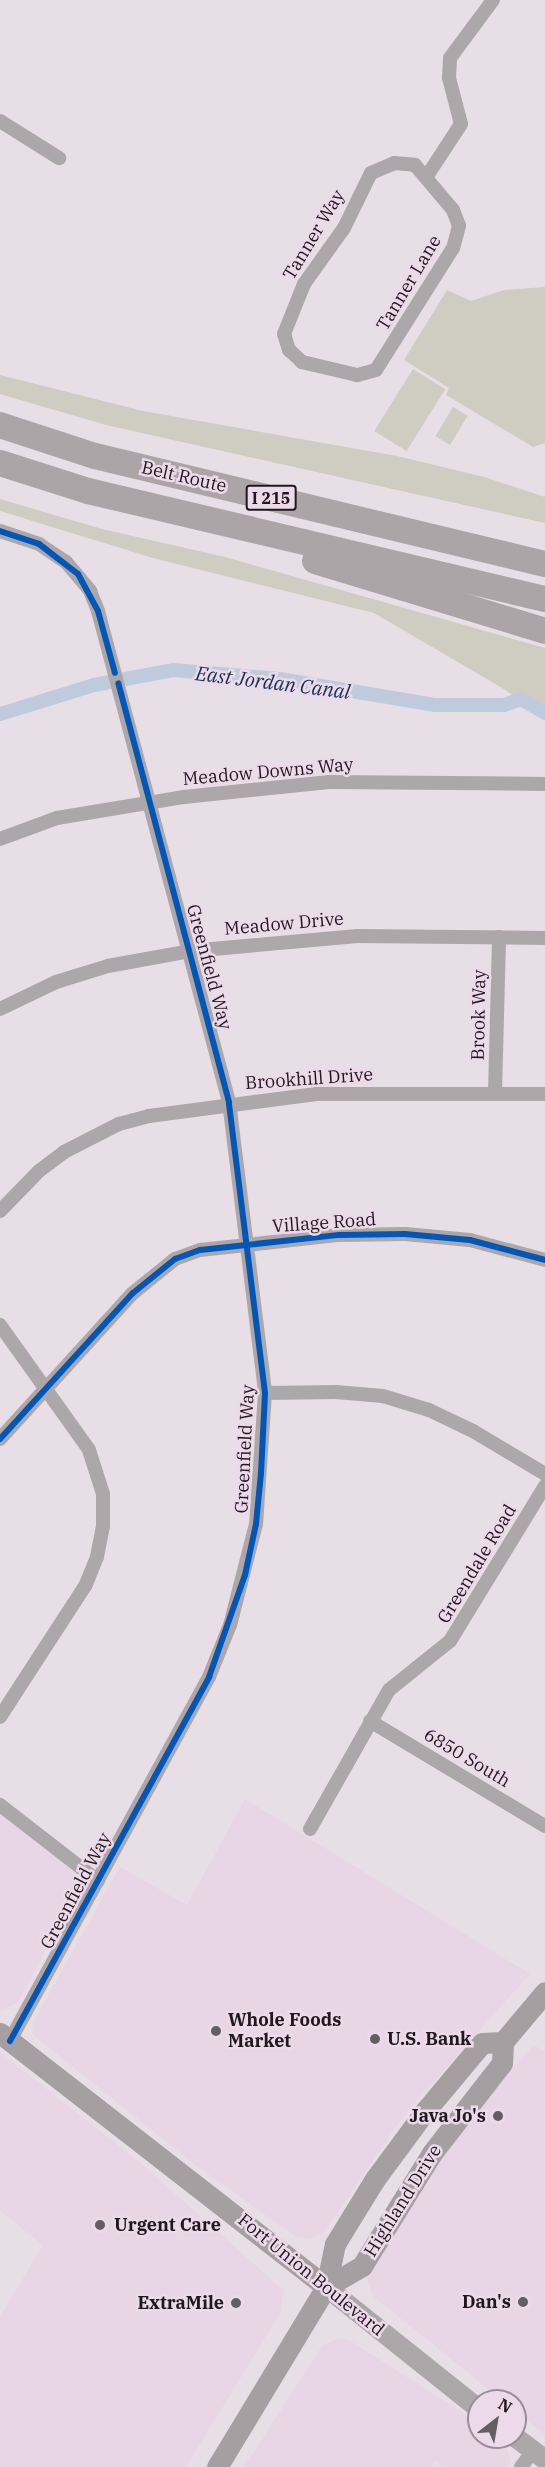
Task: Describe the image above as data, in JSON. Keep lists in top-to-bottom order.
{
  "streets": {
    "highway": ["Belt Route", "I 215"],
    "main road": ["Highland Drive", "Fort Union Boulevard"],
    "street": [
      "Tanner Way",
      "Tanner Lane",
      "Meadow Downs Way",
      "Meadow Drive",
      "Greenfield Way",
      "Brook Way",
      "Brookhill Drive",
      "Village Road",
      "Greendale Road",
      "6850 South"
    ]
  },
  "crossings": [
    ["Tanner Way", "Tanner Lane"],
    ["Meadow Downs Way", "Greenfield Way"],
    ["Meadow Drive", "Greenfield Way"],
    ["Meadow Drive", "Brook Way"],
    ["Greenfield Way", "Brookhill Drive"],
    ["Greenfield Way", "Village Road"],
    ["Greenfield Way", "Fort Union Boulevard"],
    ["Brook Way", "Brookhill Drive"],
    ["Greendale Road", "6850 South"],
    ["Highland Drive", "Fort Union Boulevard"]
  ],
  "water": ["East Jordan Canal"],
  "places": [
    "Whole Foods Market",
    "U.S. Bank",
    "Java Jo's",
    "Urgent Care",
    "Dan's",
    "ExtraMile"
  ],
  "north": "top right"
}
